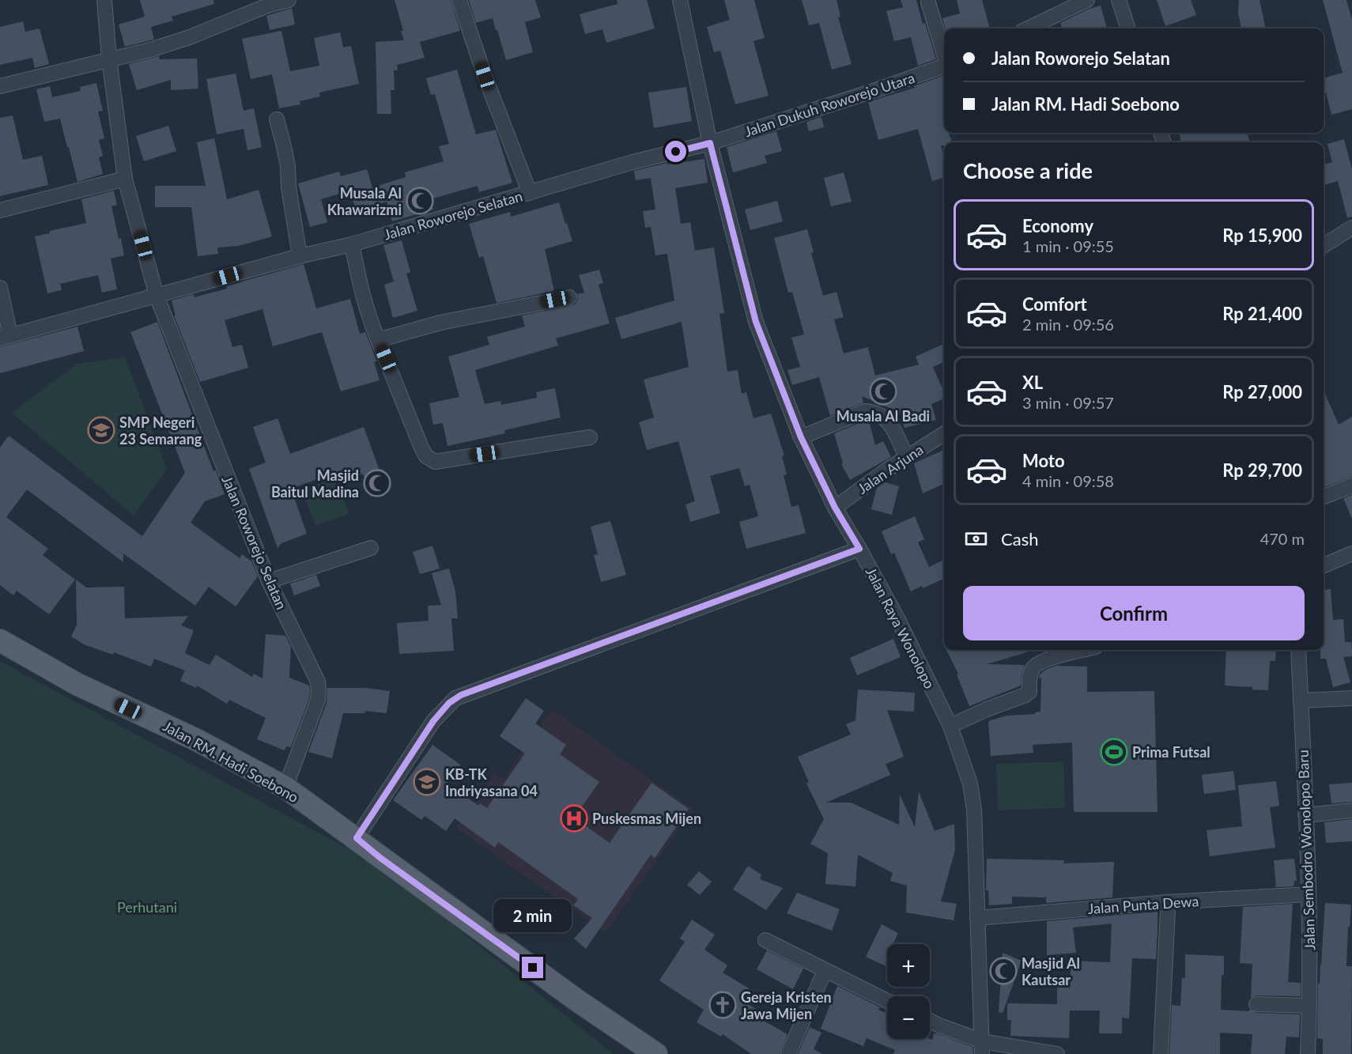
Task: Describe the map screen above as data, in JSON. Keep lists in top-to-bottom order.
{
  "streets": {
    "main road": ["Jalan RM. Hadi Soebono"],
    "street": [
      "Jalan Dukuh Roworejo Utara",
      "Jalan Roworejo Selatan",
      "Jalan Arjuna",
      "Jalan Raya Wonolopo",
      "Jalan Sembodro Wonolopo Baru",
      "Jalan Punta Dewa"
    ]
  },
  "crossings": [
    ["Jalan Dukuh Roworejo Utara", "Jalan Roworejo Selatan"],
    ["Jalan Dukuh Roworejo Utara", "Jalan Raya Wonolopo"],
    ["Jalan Roworejo Selatan", "Jalan Raya Wonolopo"],
    ["Jalan Roworejo Selatan", "Jalan RM. Hadi Soebono"],
    ["Jalan Arjuna", "Jalan Raya Wonolopo"],
    ["Jalan Raya Wonolopo", "Jalan Punta Dewa"],
    ["Jalan Sembodro Wonolopo Baru", "Jalan Punta Dewa"]
  ],
  "parks": ["Perhutani"],
  "places": {
    "mosque": [
      "Musala Al Khawarizmi",
      "Musala Al Badi",
      "Masjid Baitul Madina",
      "Masjid Al Kautsar"
    ],
    "school or university": ["SMP Negeri 23 Semarang", "KB-TK Indriyasana 04"],
    "sports": ["Prima Futsal"],
    "hospital": ["Puskesmas Mijen"],
    "church": ["Gereja Kristen Jawa Mijen"]
  },
  "page": {
    "banner": ["Jalan Roworejo Selatan", "Jalan RM. Hadi Soebono"],
    "heading": "Choose a ride",
    "list": [
      {
        "name": "Economy",
        "note": "1 min · 09:55",
        "value": "Rp 15,900"
      },
      {
        "name": "Comfort",
        "note": "2 min · 09:56",
        "value": "Rp 21,400"
      },
      {
        "name": "XL",
        "note": "3 min · 09:57",
        "value": "Rp 27,000"
      },
      {
        "name": "Moto",
        "note": "4 min · 09:58",
        "value": "Rp 29,700"
      }
    ],
    "pay": ["Cash", "470 m"],
    "buttons": "Confirm",
    "bubble": "2 min",
    "map_buttons": ["+", "−"]
  }
}
